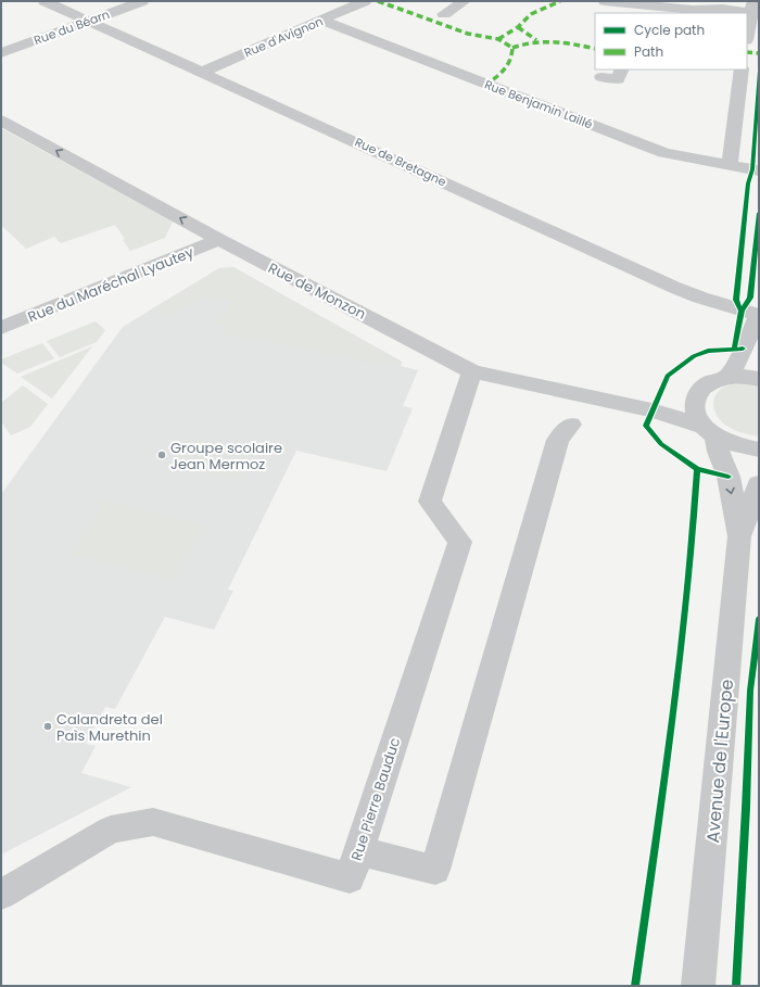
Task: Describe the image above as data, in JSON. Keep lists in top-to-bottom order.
{
  "streets": {
    "street": [
      "Rue du Béarn",
      "Rue d'Avignon",
      "Rue Benjamin Laillé",
      "Rue de Bretagne",
      "Rue du Maréchal Lyautey",
      "Rue de Monzon",
      "Avenue de l'Europe",
      "Rue Pierre Bauduc"
    ]
  },
  "crossings": [
    ["Rue du Béarn", "Rue de Bretagne"],
    ["Rue d'Avignon", "Rue Benjamin Laillé"],
    ["Rue d'Avignon", "Rue de Bretagne"],
    ["Rue du Maréchal Lyautey", "Rue de Monzon"],
    ["Rue de Monzon", "Avenue de l'Europe"],
    ["Rue de Monzon", "Rue Pierre Bauduc"]
  ],
  "places": ["Groupe scolaire Jean Mermoz", "Calandreta del Paìs Murethin"],
  "legend": ["Cycle path", "Path"]
}
